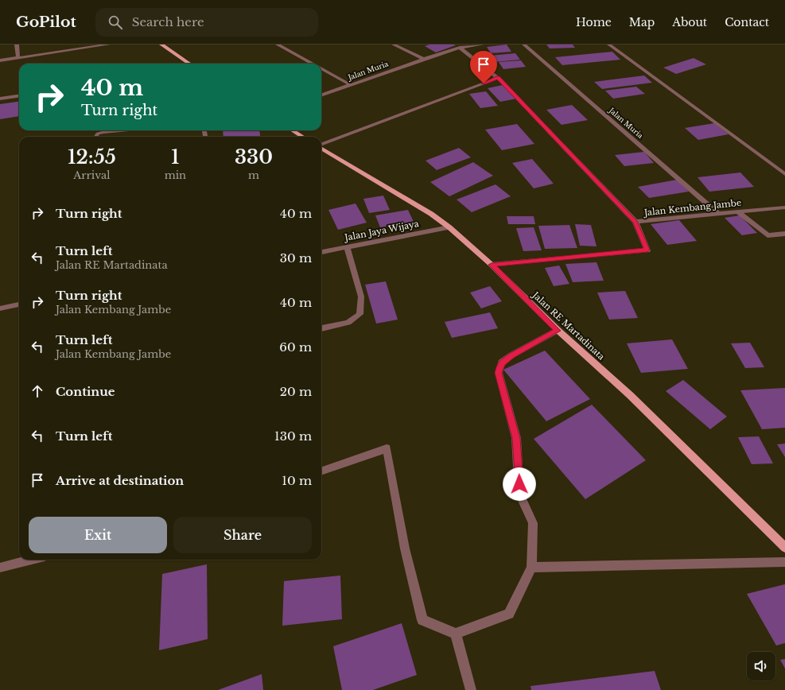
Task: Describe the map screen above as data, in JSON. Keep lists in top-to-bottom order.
{
  "streets": {
    "main road": ["Jalan RE Martadinata"],
    "street": ["Jalan Muria", "Jalan Kembang Jambe", "Jalan Jaya Wijaya"]
  },
  "crossings": [
    ["Jalan Muria", "Jalan Kembang Jambe"],
    ["Jalan Kembang Jambe", "Jalan RE Martadinata"],
    ["Jalan Jaya Wijaya", "Jalan RE Martadinata"]
  ],
  "page": {
    "header": "GoPilot",
    "search": "Search here",
    "nav": [
      "Home",
      "Map",
      "About",
      "Contact"
    ],
    "turn": ["40 m", "Turn right"],
    "eta": [
      "12:55",
      "Arrival",
      "1",
      "min",
      "330",
      "m"
    ],
    "list": [
      {
        "name": "Turn right",
        "value": "40 m"
      },
      {
        "name": "Turn left",
        "note": "Jalan RE Martadinata",
        "value": "30 m"
      },
      {
        "name": "Turn right",
        "note": "Jalan Kembang Jambe",
        "value": "40 m"
      },
      {
        "name": "Turn left",
        "note": "Jalan Kembang Jambe",
        "value": "60 m"
      },
      {
        "name": "Continue",
        "value": "20 m"
      },
      {
        "name": "Turn left",
        "value": "130 m"
      },
      {
        "name": "Arrive at destination",
        "value": "10 m"
      }
    ],
    "buttons": ["Exit", "Share"]
  }
}
